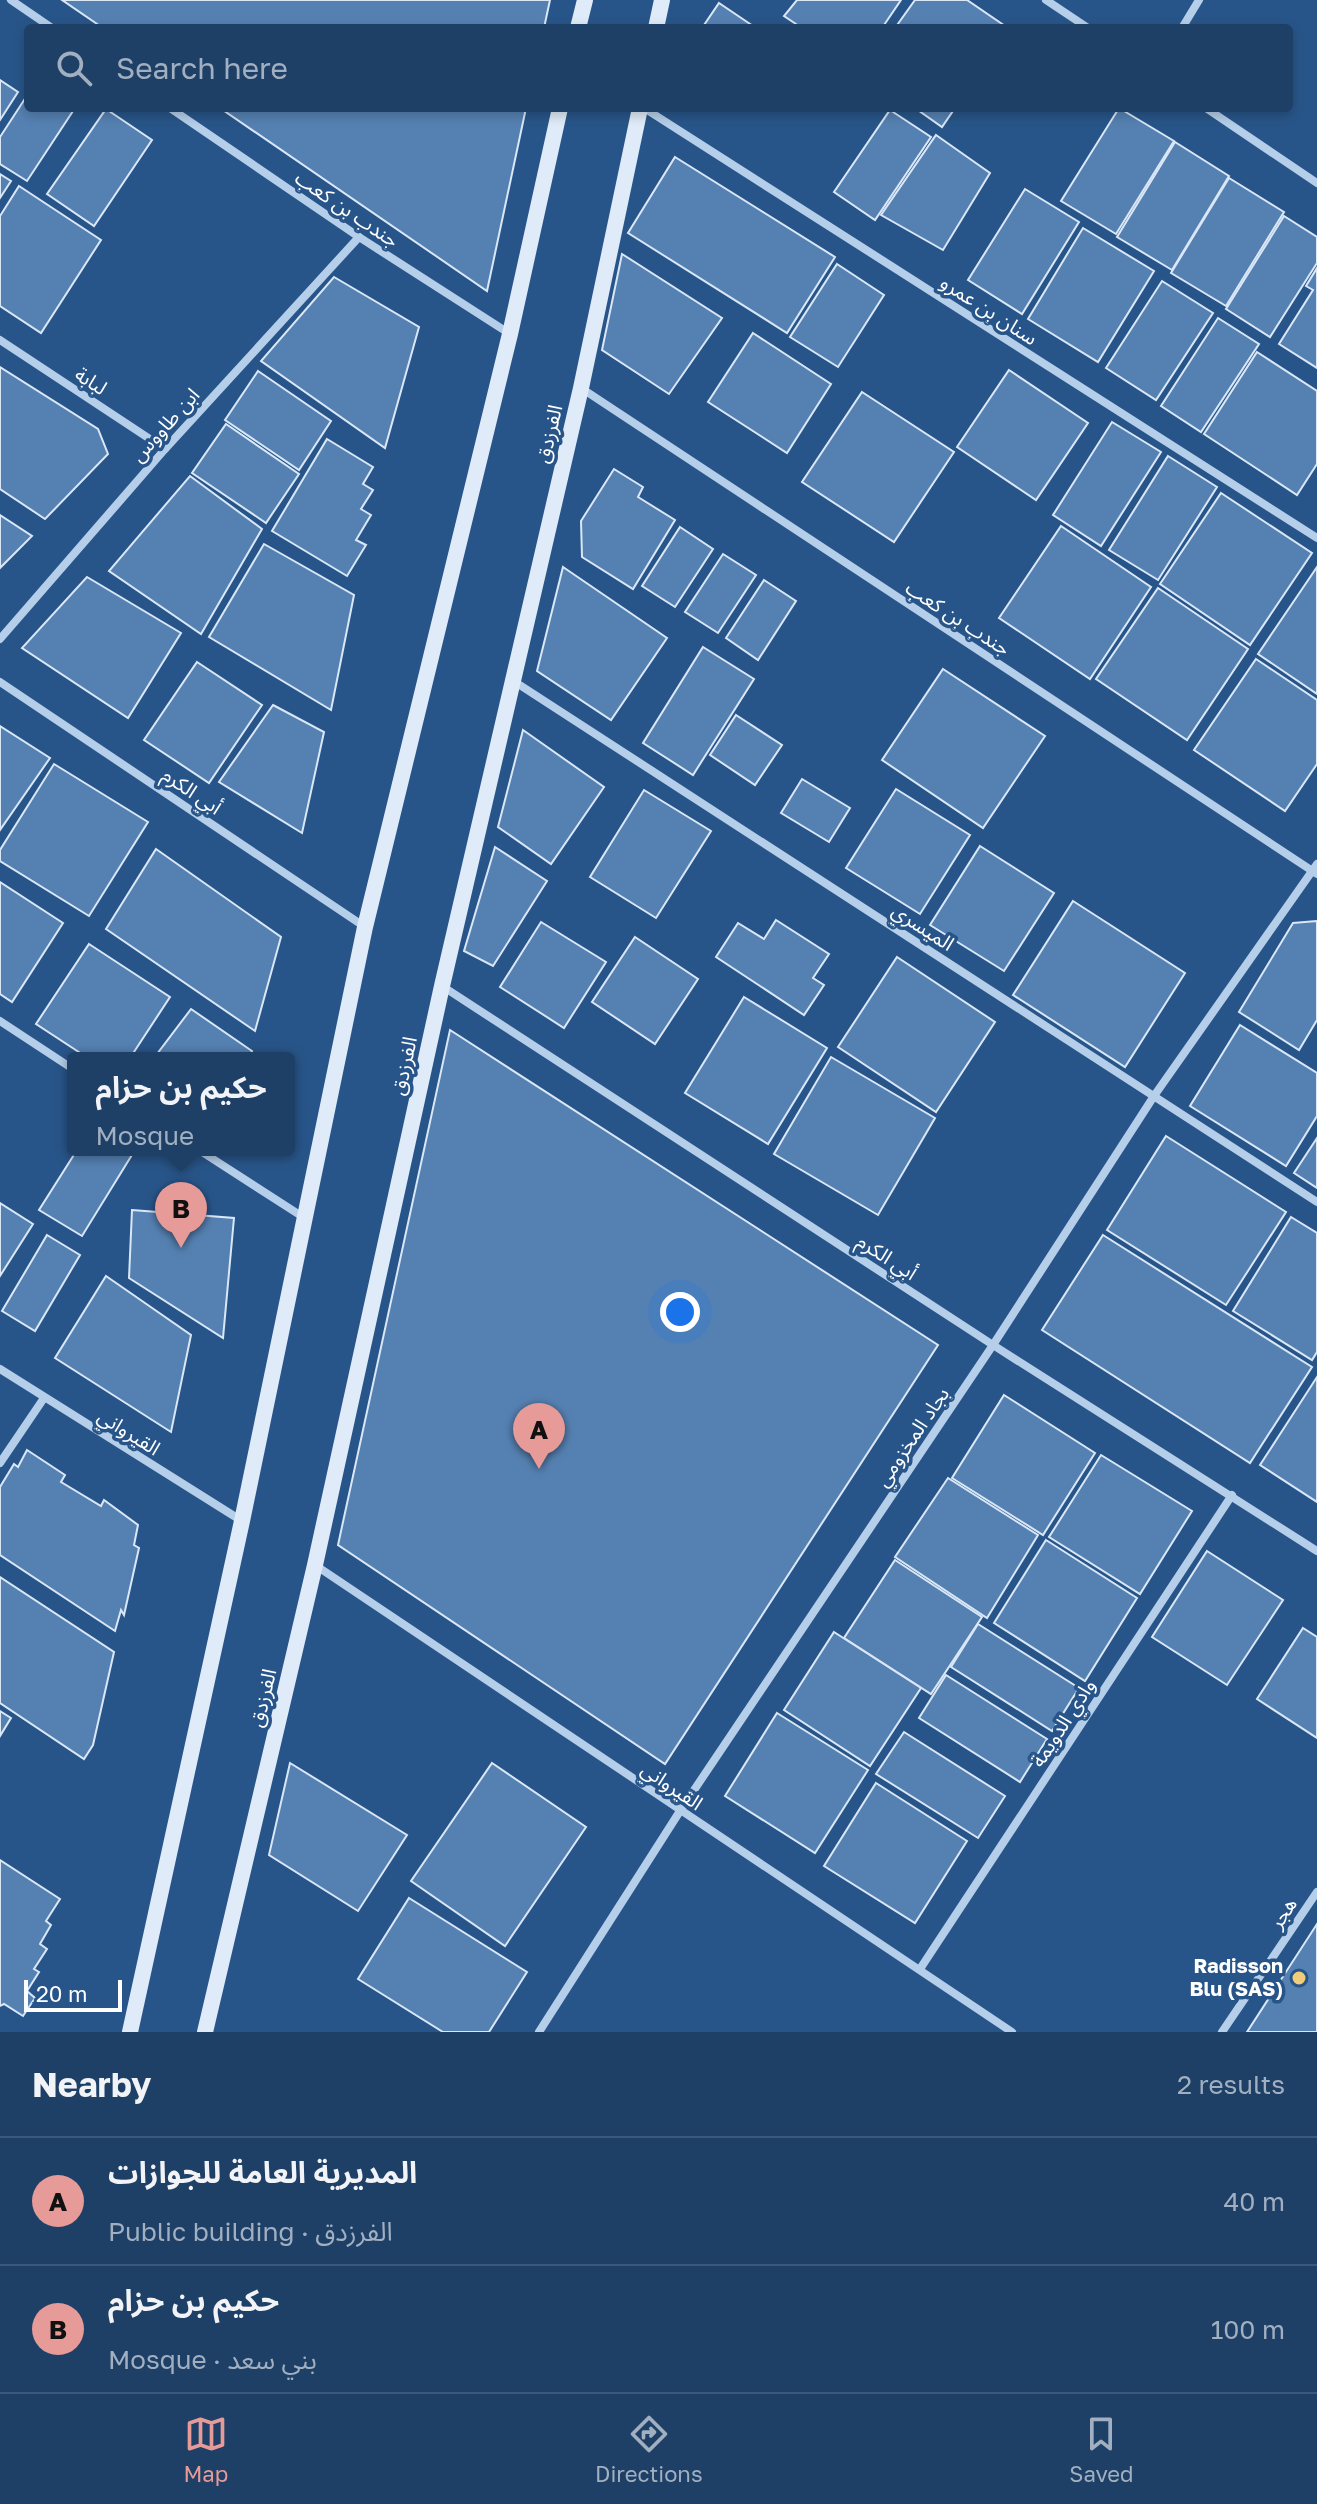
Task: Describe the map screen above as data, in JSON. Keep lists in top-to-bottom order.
{
  "streets": {
    "street": [
      "جندب بن كعب",
      "سنان بن عمرو",
      "لبابة",
      "ابن طاووس",
      "الفرزدق",
      "أبي الكرم",
      "الميسري",
      "القيرواني",
      "بجاد المخزومي",
      "وادي الدويمة",
      "هجر"
    ]
  },
  "crossings": [
    ["جندب بن كعب", "ابن طاووس"],
    ["جندب بن كعب", "الفرزدق"],
    ["جندب بن كعب", "بجاد المخزومي"],
    ["لبابة", "ابن طاووس"],
    ["الفرزدق", "أبي الكرم"],
    ["الفرزدق", "الميسري"],
    ["الفرزدق", "القيرواني"],
    ["أبي الكرم", "بجاد المخزومي"],
    ["أبي الكرم", "وادي الدويمة"],
    ["الميسري", "بجاد المخزومي"],
    ["القيرواني", "بجاد المخزومي"],
    ["القيرواني", "وادي الدويمة"]
  ],
  "places": ["Radisson Blu (SAS)"],
  "scale_bar": "20 m",
  "page": {
    "search": "Search here",
    "popup": ["حكيم بن حزام", "Mosque"],
    "pins": ["B", "A"],
    "scale": "20 m",
    "heading": ["Nearby", "2 results"],
    "list": [
      {
        "mark": "A",
        "name": "المديرية العامة للجوازات",
        "note": "Public building · الفرزدق",
        "value": "40 m"
      },
      {
        "mark": "B",
        "name": "حكيم بن حزام",
        "note": "Mosque · بني سعد",
        "value": "100 m"
      }
    ],
    "nav": ["Map", "Directions", "Saved"]
  }
}
